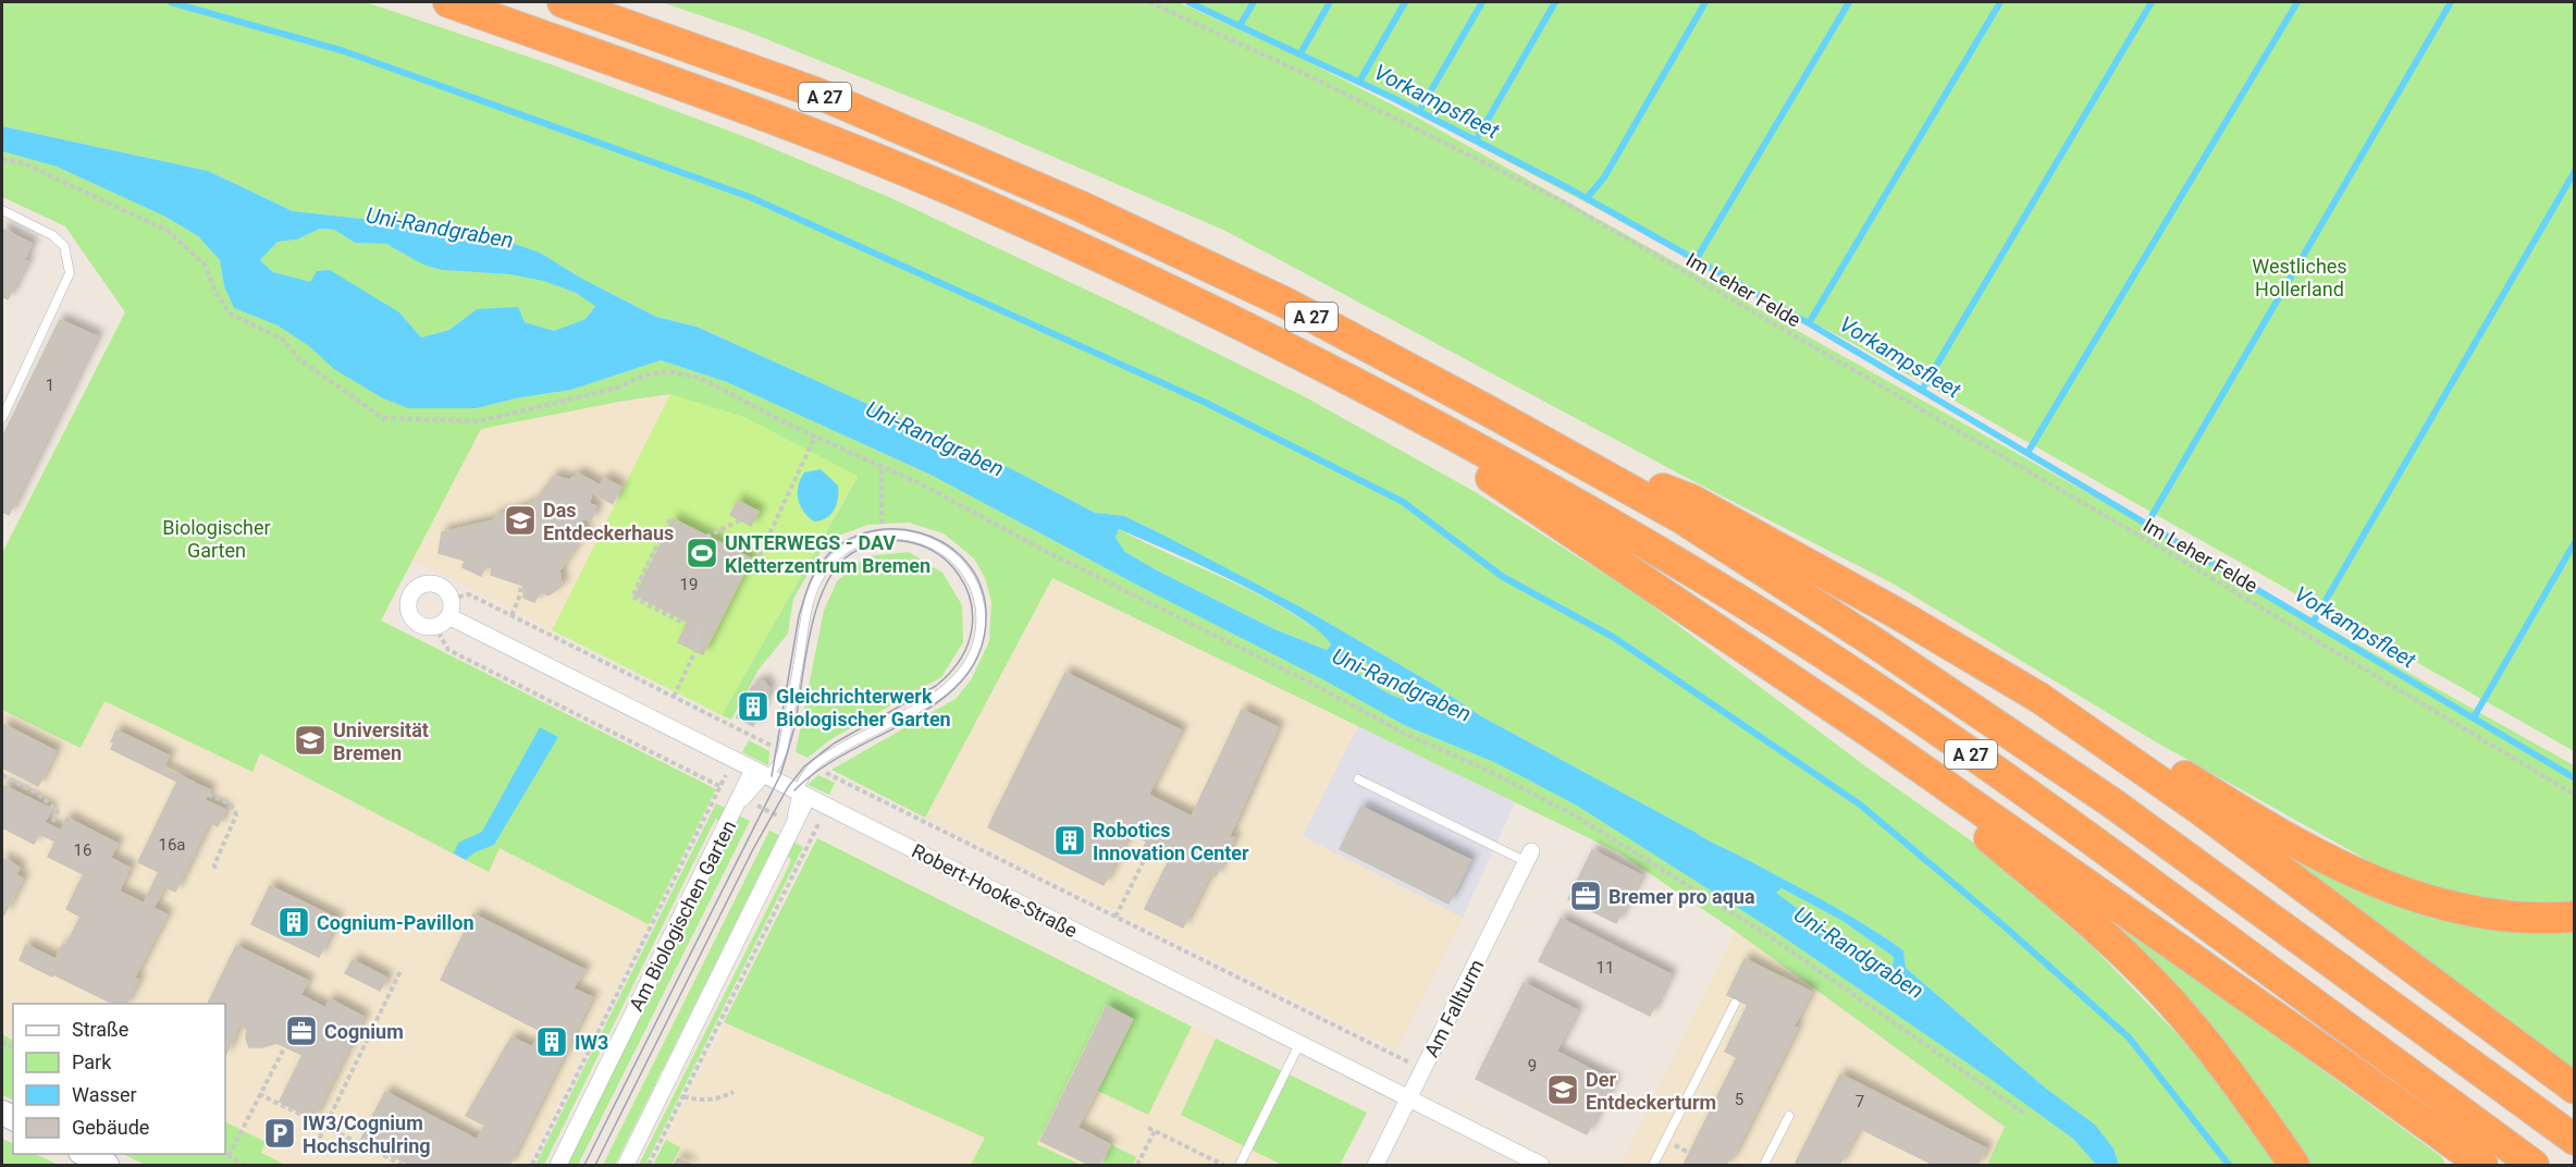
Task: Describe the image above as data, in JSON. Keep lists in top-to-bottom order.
{
  "streets": {
    "highway": ["A 27"],
    "street": ["Robert-Hooke-Straße", "Am Biologischen Garten", "Am Fallturm"],
    "path": ["Im Leher Felde"]
  },
  "crossings": [
    ["Robert-Hooke-Straße", "Am Biologischen Garten"],
    ["Robert-Hooke-Straße", "Am Fallturm"]
  ],
  "water": ["Vorkampsfleet", "Uni-Randgraben"],
  "parks": ["Westliches Hollerland", "Biologischer Garten"],
  "places": {
    "school or university": ["Das Entdeckerhaus", "Universität Bremen", "Der Entdeckerturm"],
    "sports": ["UNTERWEGS - DAV Kletterzentrum Bremen"],
    "building": [
      "Gleichrichterwerk Biologischer Garten",
      "Robotics Innovation Center",
      "Cognium-Pavillon",
      "IW3"
    ],
    "office": ["Bremer pro aqua", "Cognium"],
    "parking": ["IW3/Cognium Hochschulring"]
  },
  "house_numbers": [
    "1",
    "19",
    "16a",
    "16",
    "11",
    "9",
    "5",
    "7"
  ],
  "legend": [
    "Straße",
    "Park",
    "Wasser",
    "Gebäude"
  ]
}
